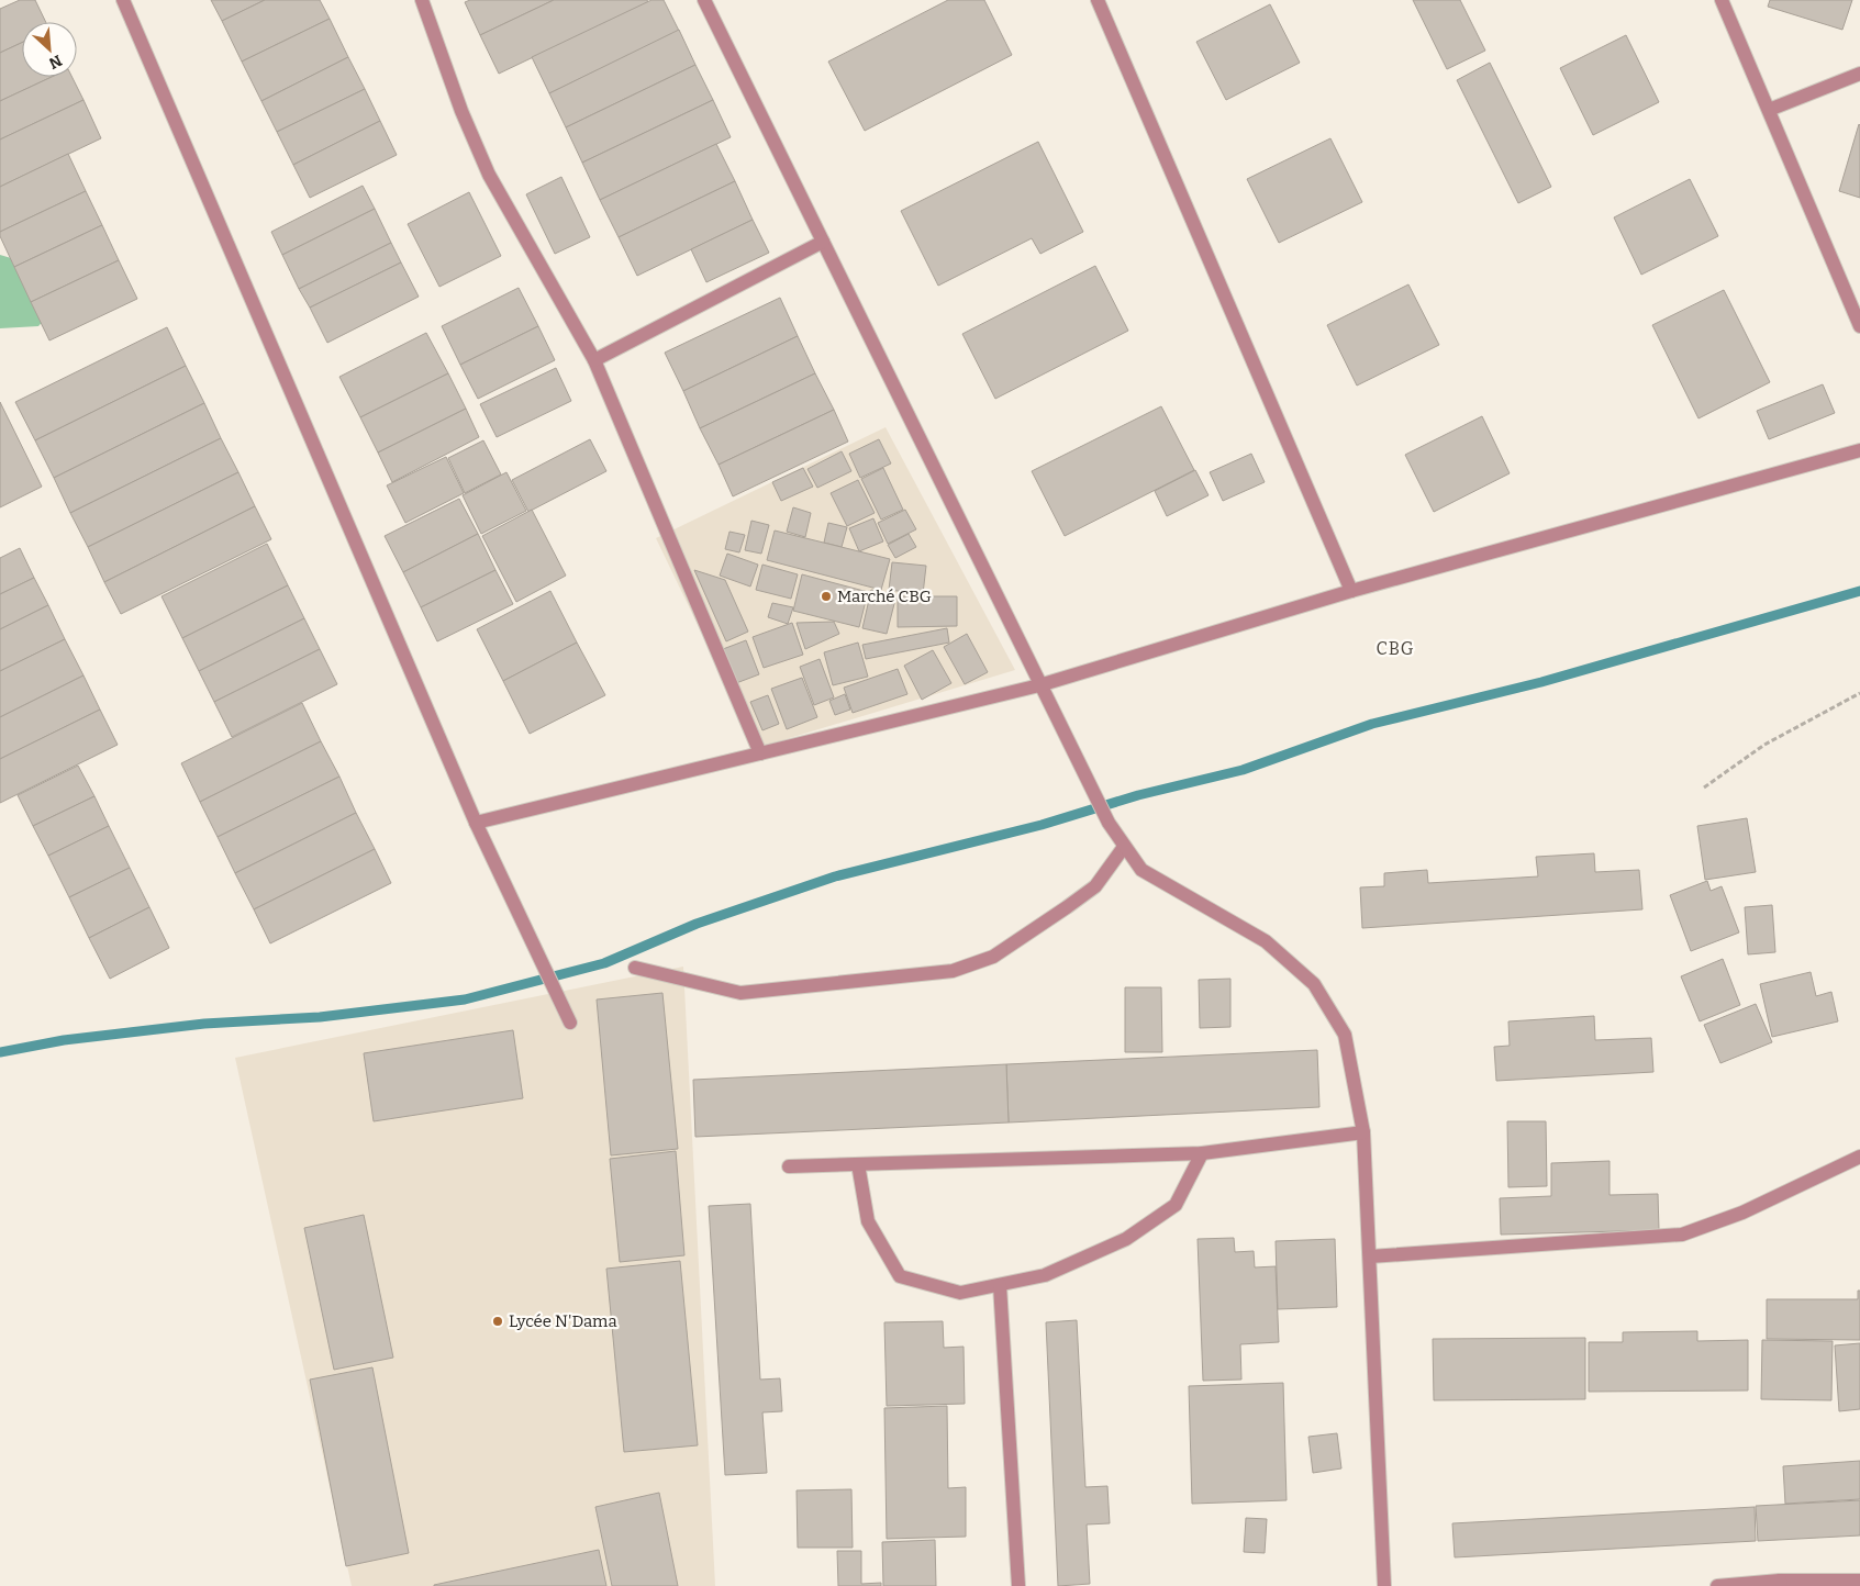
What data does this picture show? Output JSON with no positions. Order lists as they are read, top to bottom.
{
  "districts": ["CBG"],
  "places": ["Marché CBG", "Lycée N'Dama"],
  "north": "bottom right"
}
